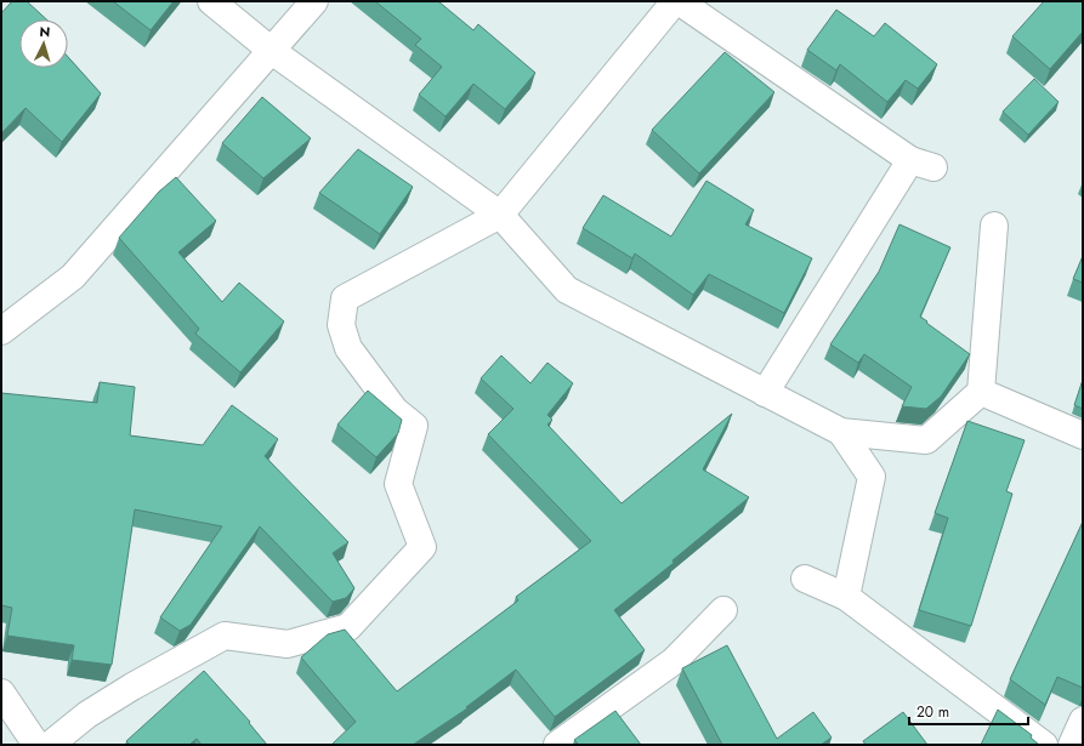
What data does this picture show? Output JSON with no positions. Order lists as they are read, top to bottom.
{
  "scale_bar": "20 m",
  "north": "top"
}
